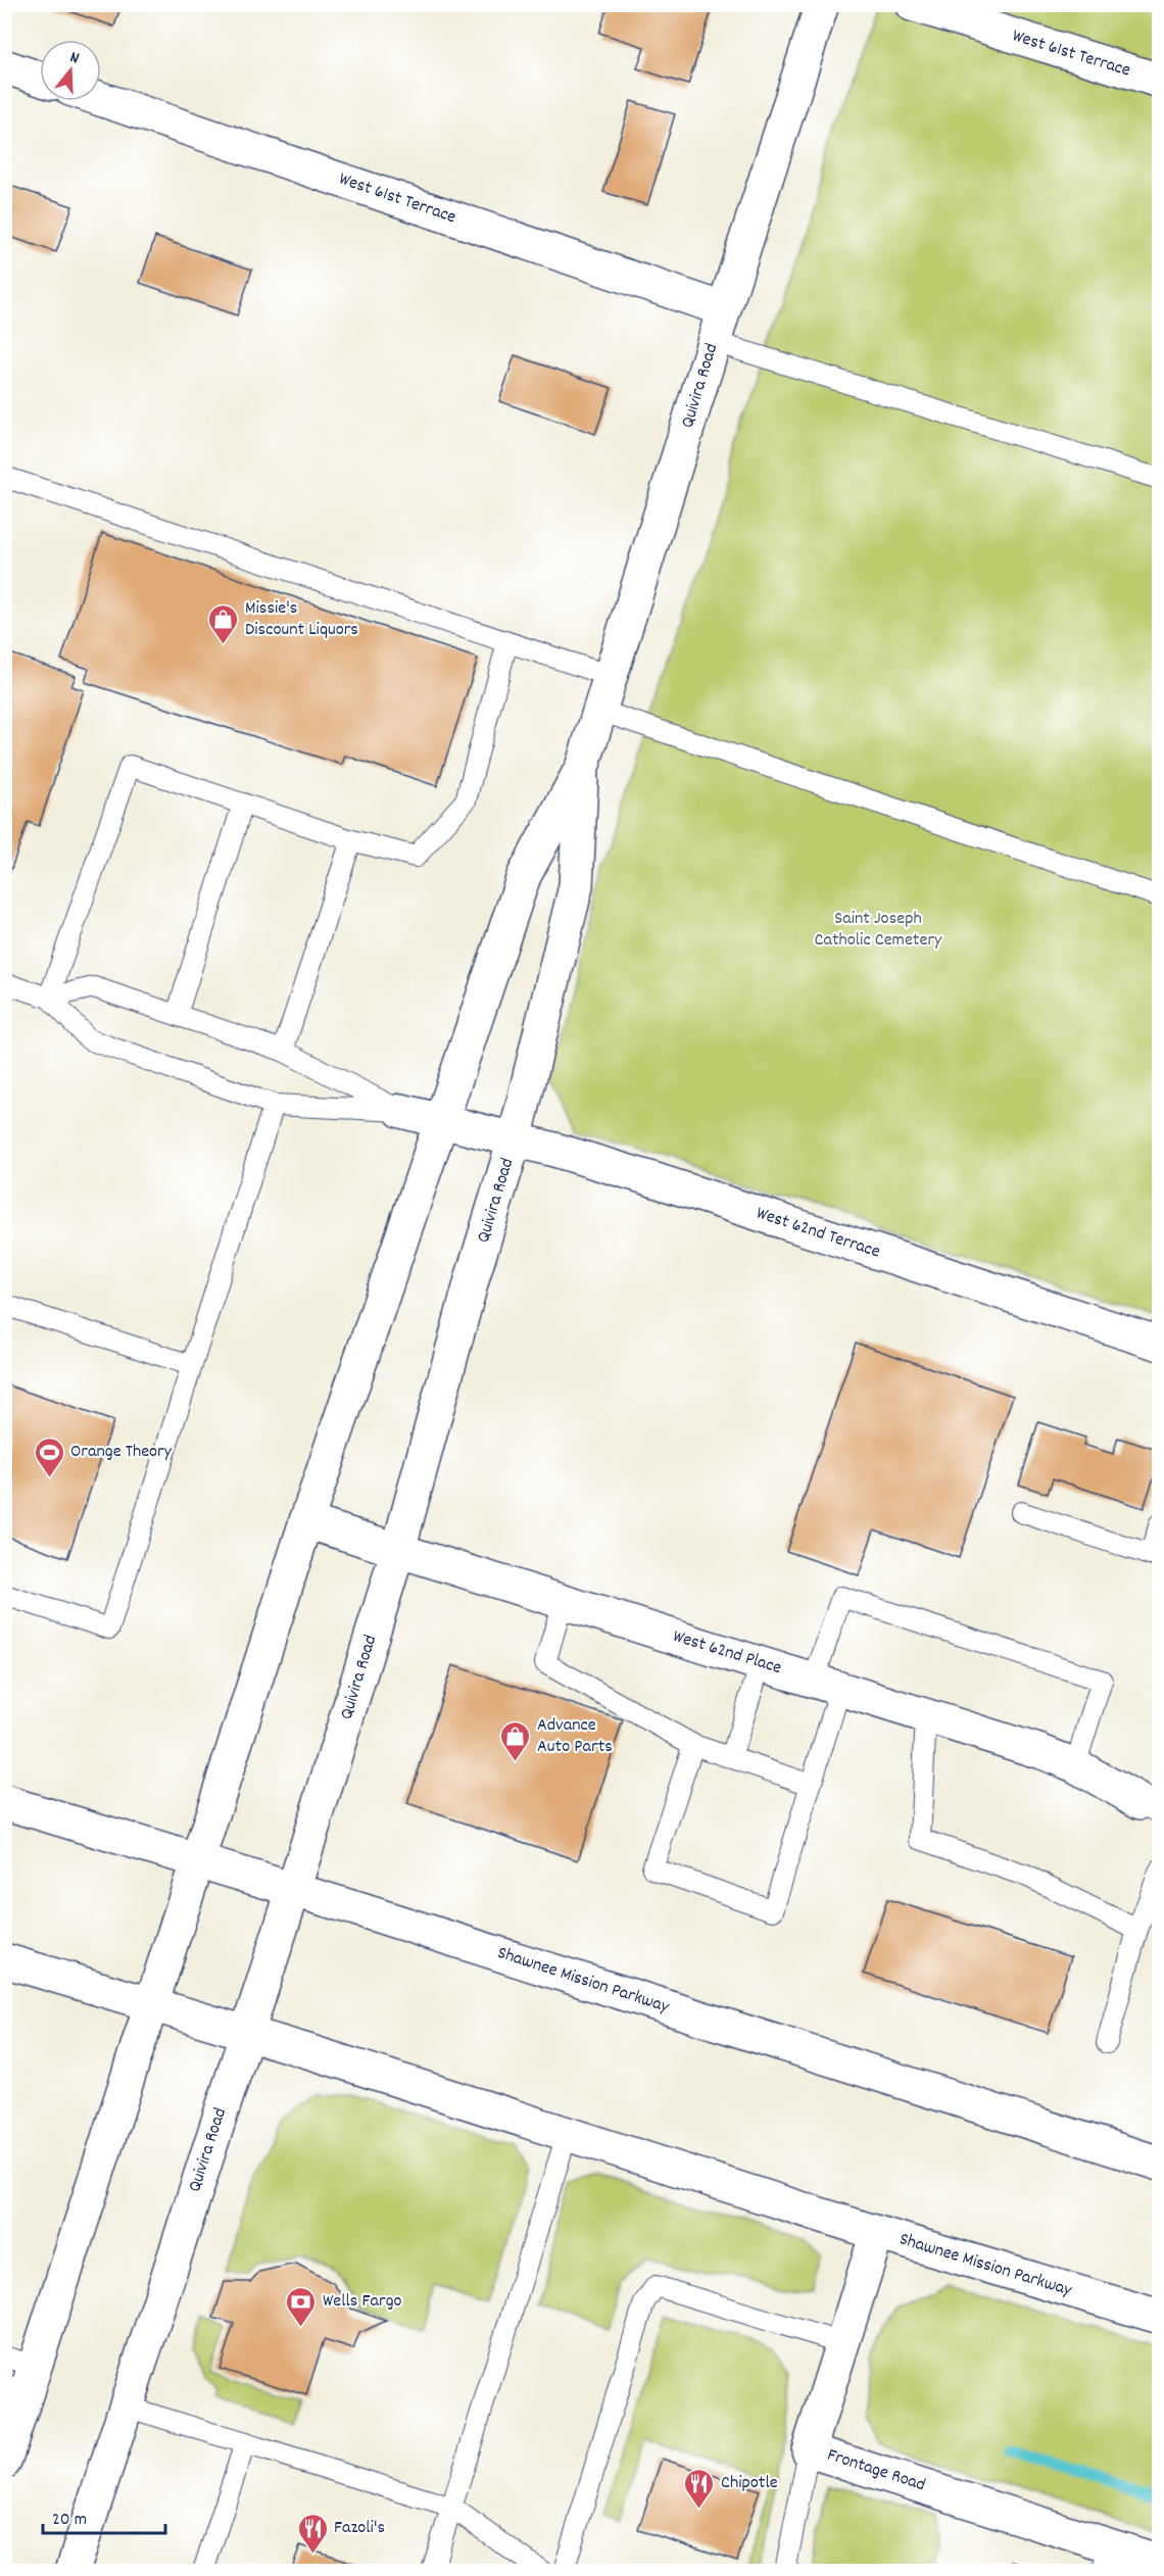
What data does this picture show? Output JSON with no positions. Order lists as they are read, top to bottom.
{
  "streets": {
    "main road": [
      "West 61st Terrace",
      "Quivira Road",
      "West 62nd Terrace",
      "West 62nd Place",
      "Shawnee Mission Parkway",
      "Frontage Road"
    ]
  },
  "crossings": [
    ["West 61st Terrace", "Quivira Road"],
    ["Quivira Road", "West 62nd Terrace"],
    ["Quivira Road", "West 62nd Place"],
    ["Quivira Road", "Shawnee Mission Parkway"],
    ["Shawnee Mission Parkway", "Frontage Road"]
  ],
  "parks": ["Saint Joseph Catholic Cemetery"],
  "places": {
    "shop": ["Missie's Discount Liquors", "Advance Auto Parts"],
    "sports": ["Orange Theory"],
    "bank": ["Wells Fargo"],
    "restaurant": ["Chipotle", "Fazoli's"]
  },
  "scale_bar": "20 m",
  "north": "top"
}
